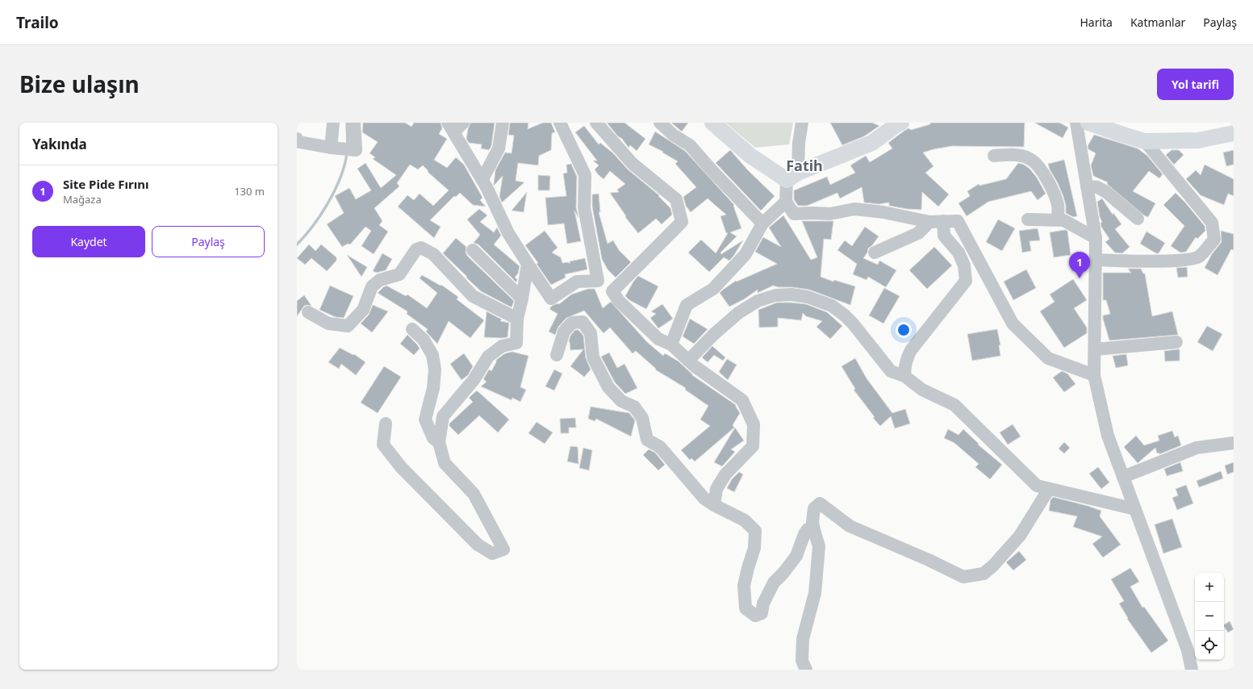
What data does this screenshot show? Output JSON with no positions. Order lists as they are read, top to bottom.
{
  "districts": ["Fatih"],
  "page": {
    "header": "Trailo",
    "nav": ["Harita", "Katmanlar", "Paylaş"],
    "title": "Bize ulaşın",
    "buttons": [
      "Yol tarifi",
      ["Kaydet", "Paylaş"]
    ],
    "heading": "Yakında",
    "list": [
      {
        "mark": "1",
        "name": "Site Pide Fırını",
        "note": "Mağaza",
        "value": "130 m"
      }
    ],
    "pins": "1",
    "map_buttons": ["+", "−"]
  }
}
